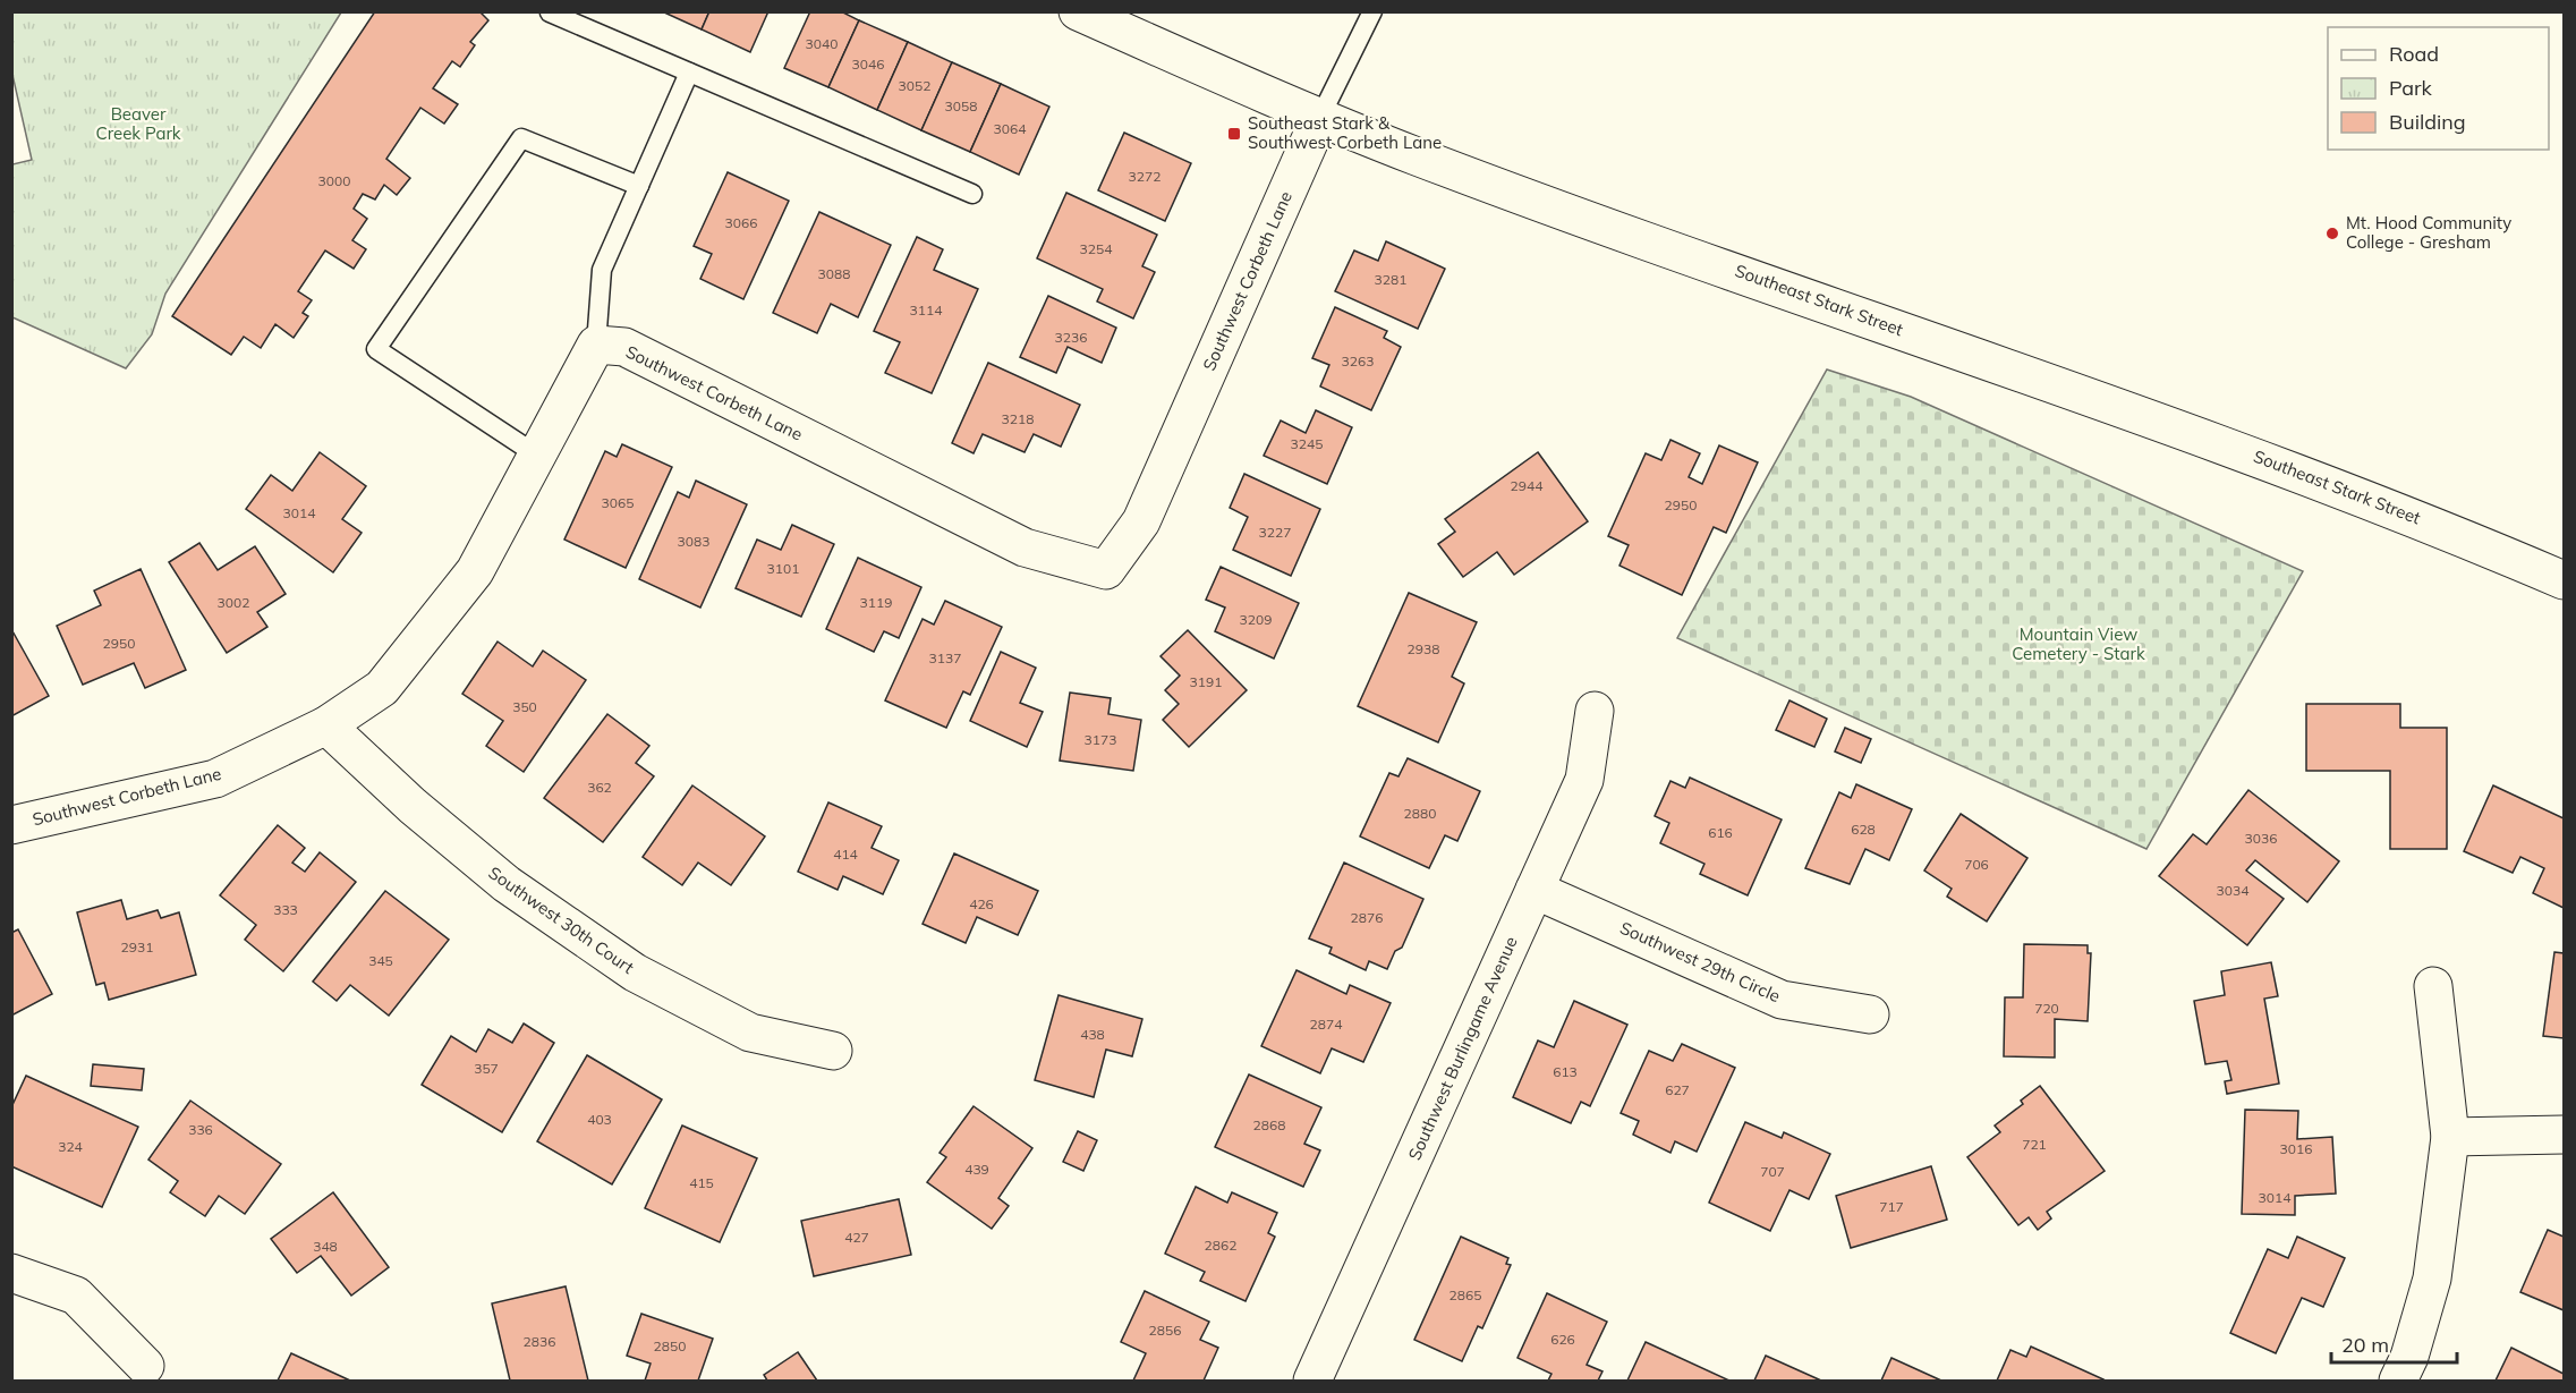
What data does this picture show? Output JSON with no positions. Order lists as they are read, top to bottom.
{
  "streets": {
    "street": [
      "Southwest Corbeth Lane",
      "Southeast Stark Street",
      "Southwest 30th Court",
      "Southwest 29th Circle",
      "Southwest Burlingame Avenue"
    ]
  },
  "crossings": [
    ["Southwest Corbeth Lane", "Southeast Stark Street"],
    ["Southwest Corbeth Lane", "Southwest 30th Court"],
    ["Southwest 29th Circle", "Southwest Burlingame Avenue"]
  ],
  "parks": ["Beaver Creek Park", "Mountain View Cemetery - Stark"],
  "places": {
    "transit": ["Southeast Stark & Southwest Corbeth Lane"],
    "other": ["Mt. Hood Community College - Gresham"]
  },
  "house_numbers": [
    "3040",
    "3046",
    "3052",
    "3058",
    "3064",
    "3272",
    "3000",
    "3066",
    "3254",
    "3088",
    "3281",
    "3114",
    "3236",
    "3263",
    "3218",
    "3245",
    "2944",
    "3065",
    "2950",
    "3014",
    "3227",
    "3083",
    "3101",
    "3002",
    "3119",
    "3209",
    "2950",
    "2938",
    "3137",
    "3191",
    "350",
    "3173",
    "362",
    "2880",
    "628",
    "616",
    "3036",
    "414",
    "706",
    "3034",
    "426",
    "333",
    "2876",
    "2931",
    "345",
    "720",
    "2874",
    "438",
    "357",
    "613",
    "627",
    "403",
    "2868",
    "336",
    "721",
    "324",
    "3016",
    "439",
    "707",
    "415",
    "3014",
    "717",
    "427",
    "2862",
    "348",
    "2865",
    "2856",
    "626",
    "2836",
    "2850"
  ],
  "legend": ["Road", "Park", "Building"],
  "scale_bar": "20 m"
}
